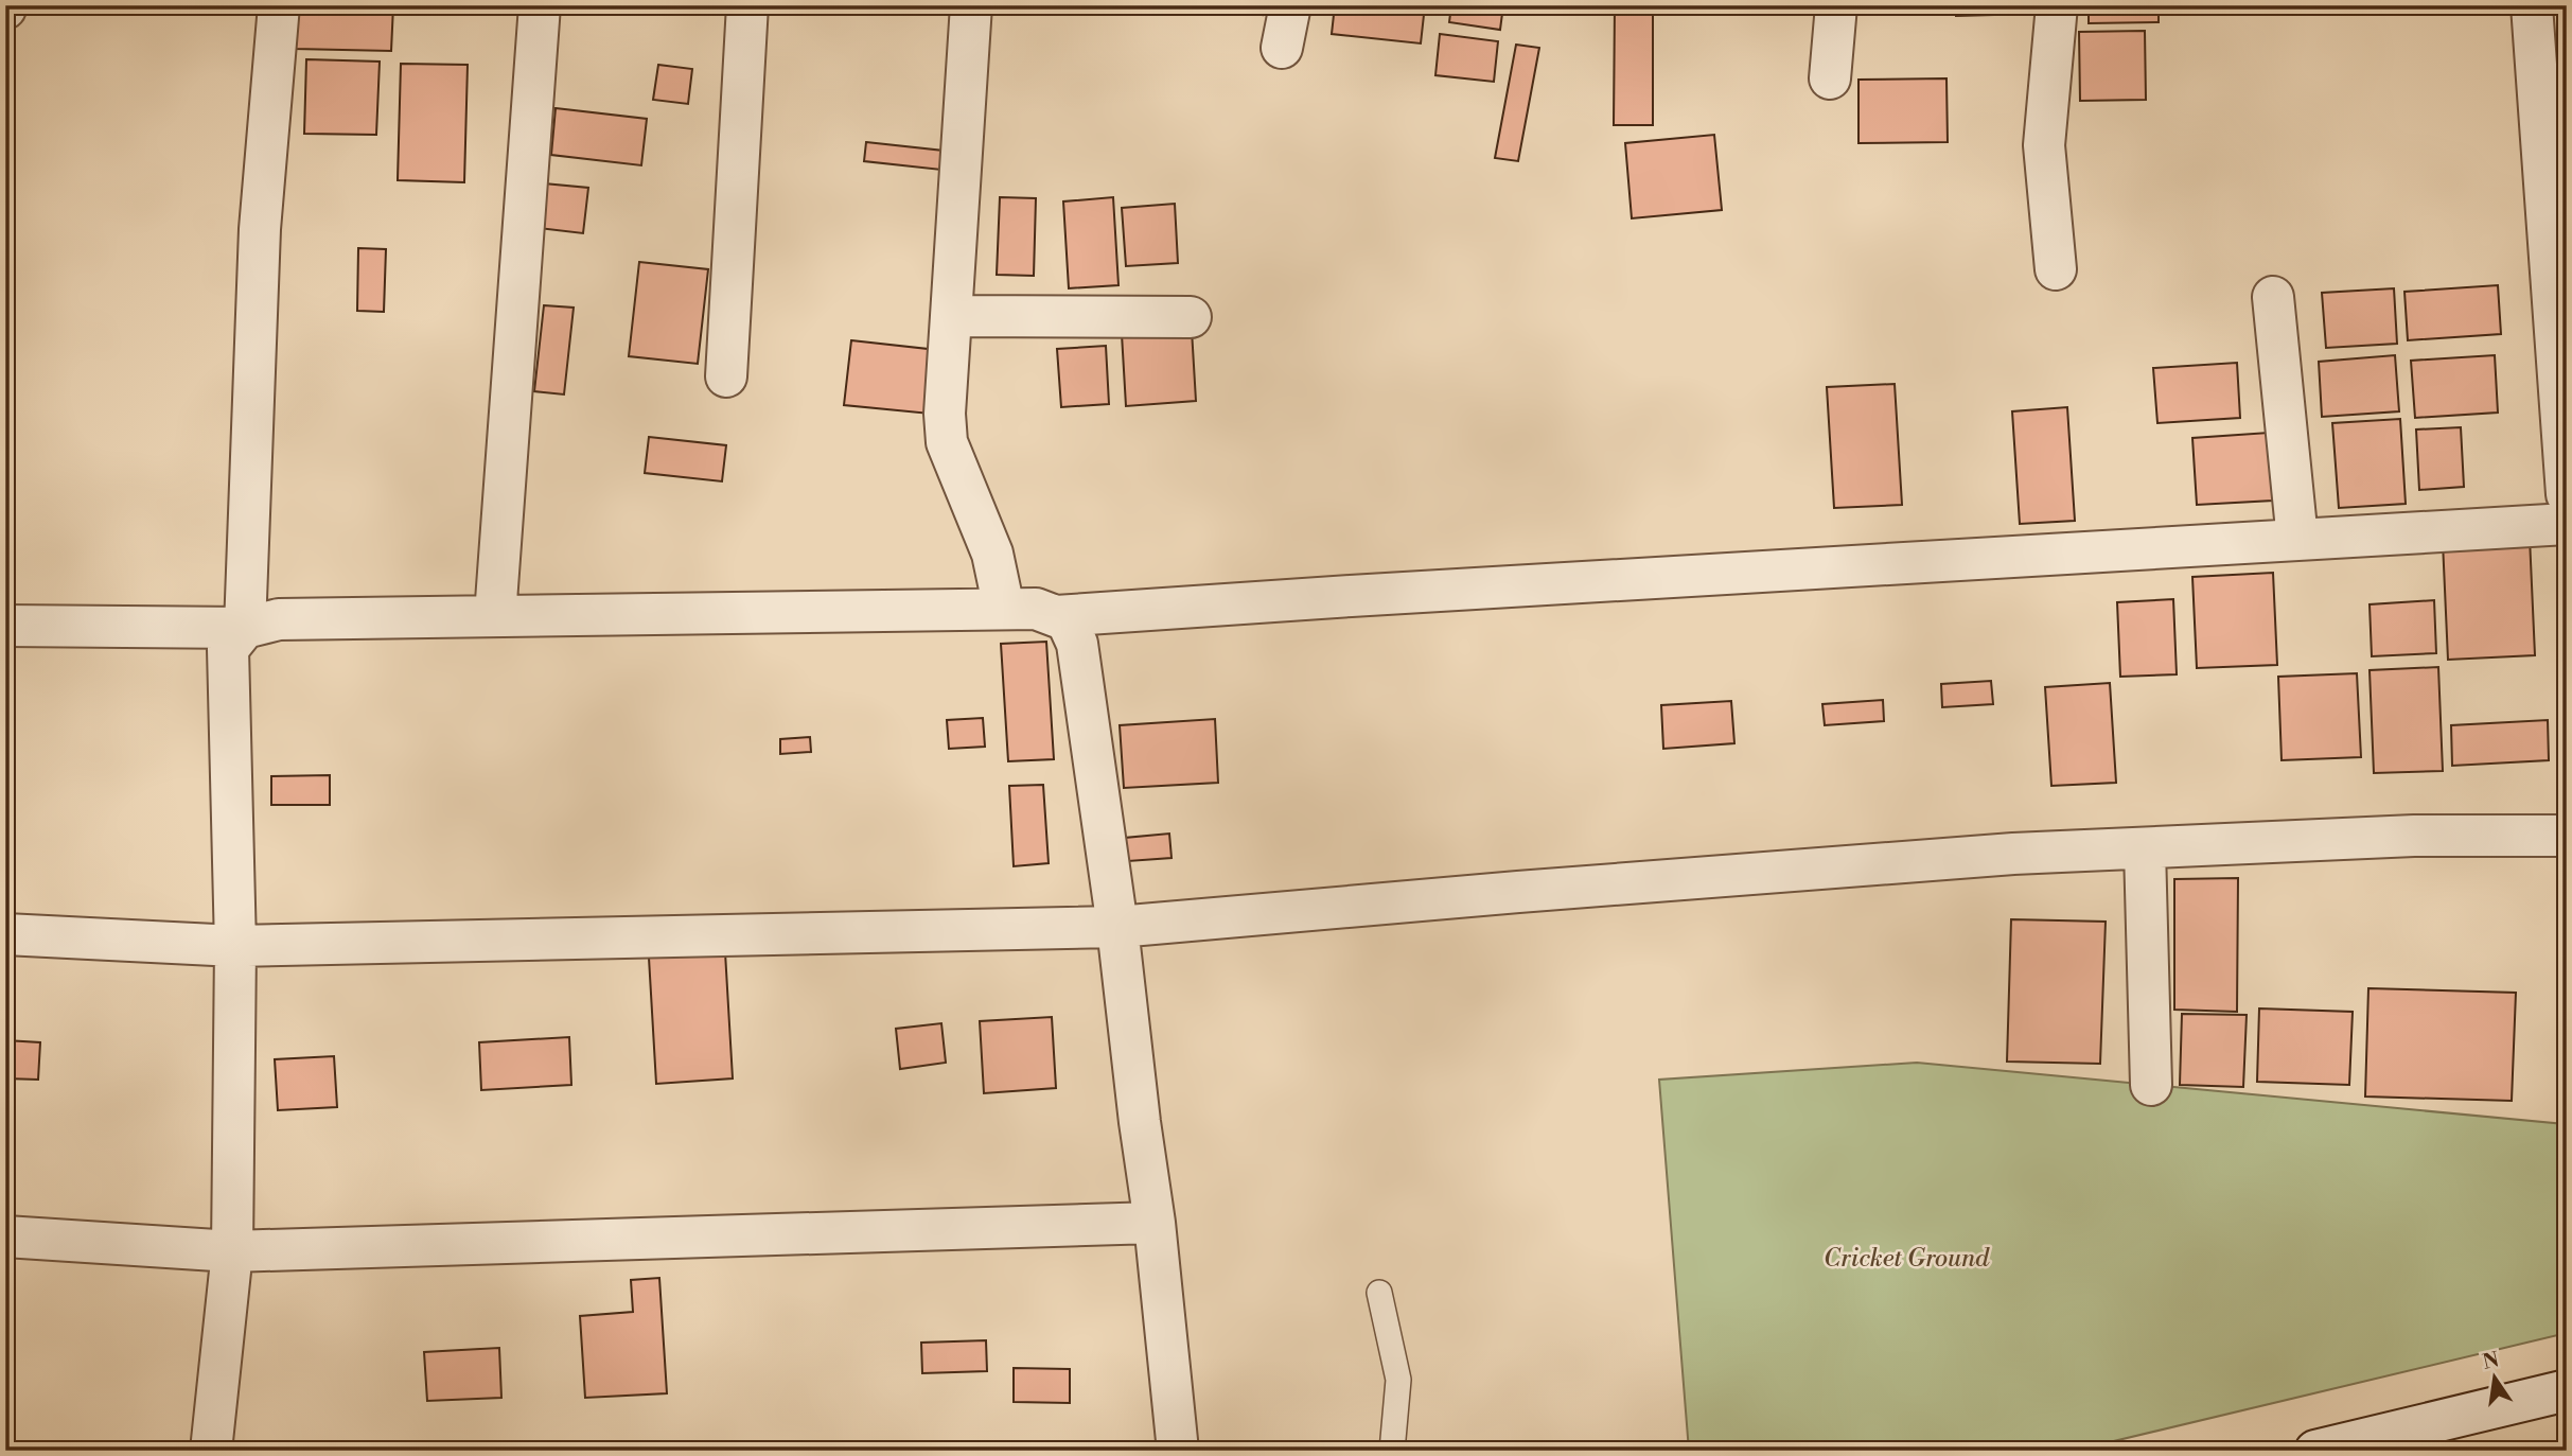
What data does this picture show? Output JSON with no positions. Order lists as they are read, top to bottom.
{
  "parks": ["Cricket Ground"],
  "north": "top"
}
